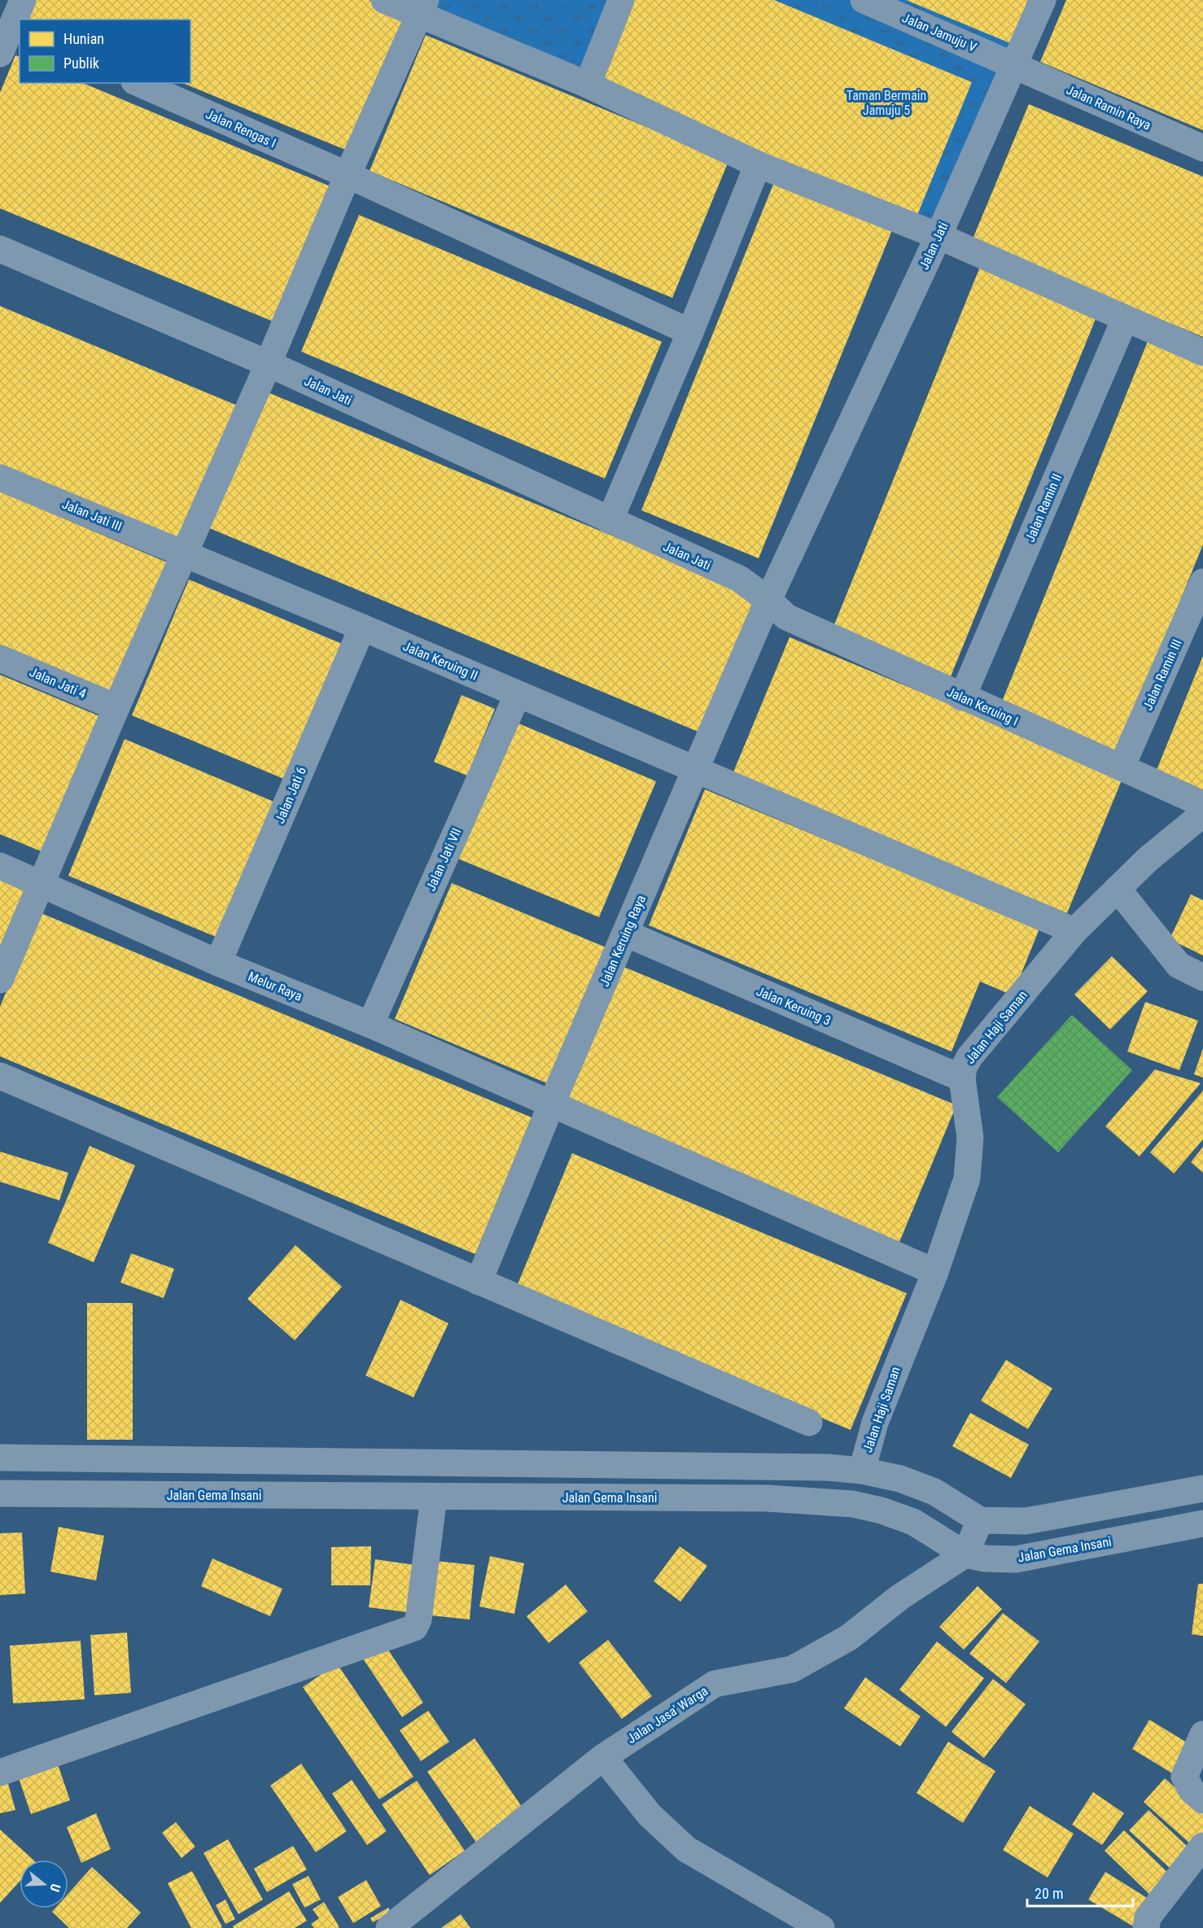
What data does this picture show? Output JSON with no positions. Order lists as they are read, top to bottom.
{
  "streets": {
    "street": [
      "Jalan Jamuju V",
      "Jalan Ramin Raya",
      "Jalan Rengas I",
      "Jalan Jati",
      "Jalan Ramin II",
      "Jalan Jati III",
      "Jalan Keruing II",
      "Jalan Ramin III",
      "Jalan Jati 4",
      "Jalan Keruing I",
      "Jalan Jati 6",
      "Jalan Jati VII",
      "Jalan Keruing Raya",
      "Melur Raya",
      "Jalan Keruing 3",
      "Jalan Haji Saman",
      "Jalan Gema Insani",
      "Jalan Jasa' Warga"
    ]
  },
  "crossings": [
    ["Jalan Jamuju V", "Jalan Ramin Raya"],
    ["Jalan Jamuju V", "Jalan Jati"],
    ["Jalan Ramin Raya", "Jalan Jati"],
    ["Jalan Jati", "Jalan Keruing I"],
    ["Jalan Jati", "Jalan Keruing Raya"],
    ["Jalan Ramin II", "Jalan Keruing I"],
    ["Jalan Jati III", "Jalan Keruing II"],
    ["Jalan Keruing II", "Jalan Jati 6"],
    ["Jalan Keruing II", "Jalan Jati VII"],
    ["Jalan Keruing II", "Jalan Keruing Raya"],
    ["Jalan Keruing II", "Jalan Haji Saman"],
    ["Jalan Ramin III", "Jalan Keruing I"],
    ["Jalan Keruing I", "Jalan Keruing Raya"],
    ["Jalan Jati 6", "Melur Raya"],
    ["Jalan Jati VII", "Melur Raya"],
    ["Jalan Keruing Raya", "Melur Raya"],
    ["Jalan Keruing Raya", "Jalan Keruing 3"],
    ["Melur Raya", "Jalan Haji Saman"],
    ["Jalan Keruing 3", "Jalan Haji Saman"],
    ["Jalan Haji Saman", "Jalan Gema Insani"],
    ["Jalan Gema Insani", "Jalan Jasa' Warga"]
  ],
  "parks": ["Taman Bermain Jamuju 5"],
  "legend": ["Hunian", "Publik"],
  "scale_bar": "20 m",
  "north": "right"
}
